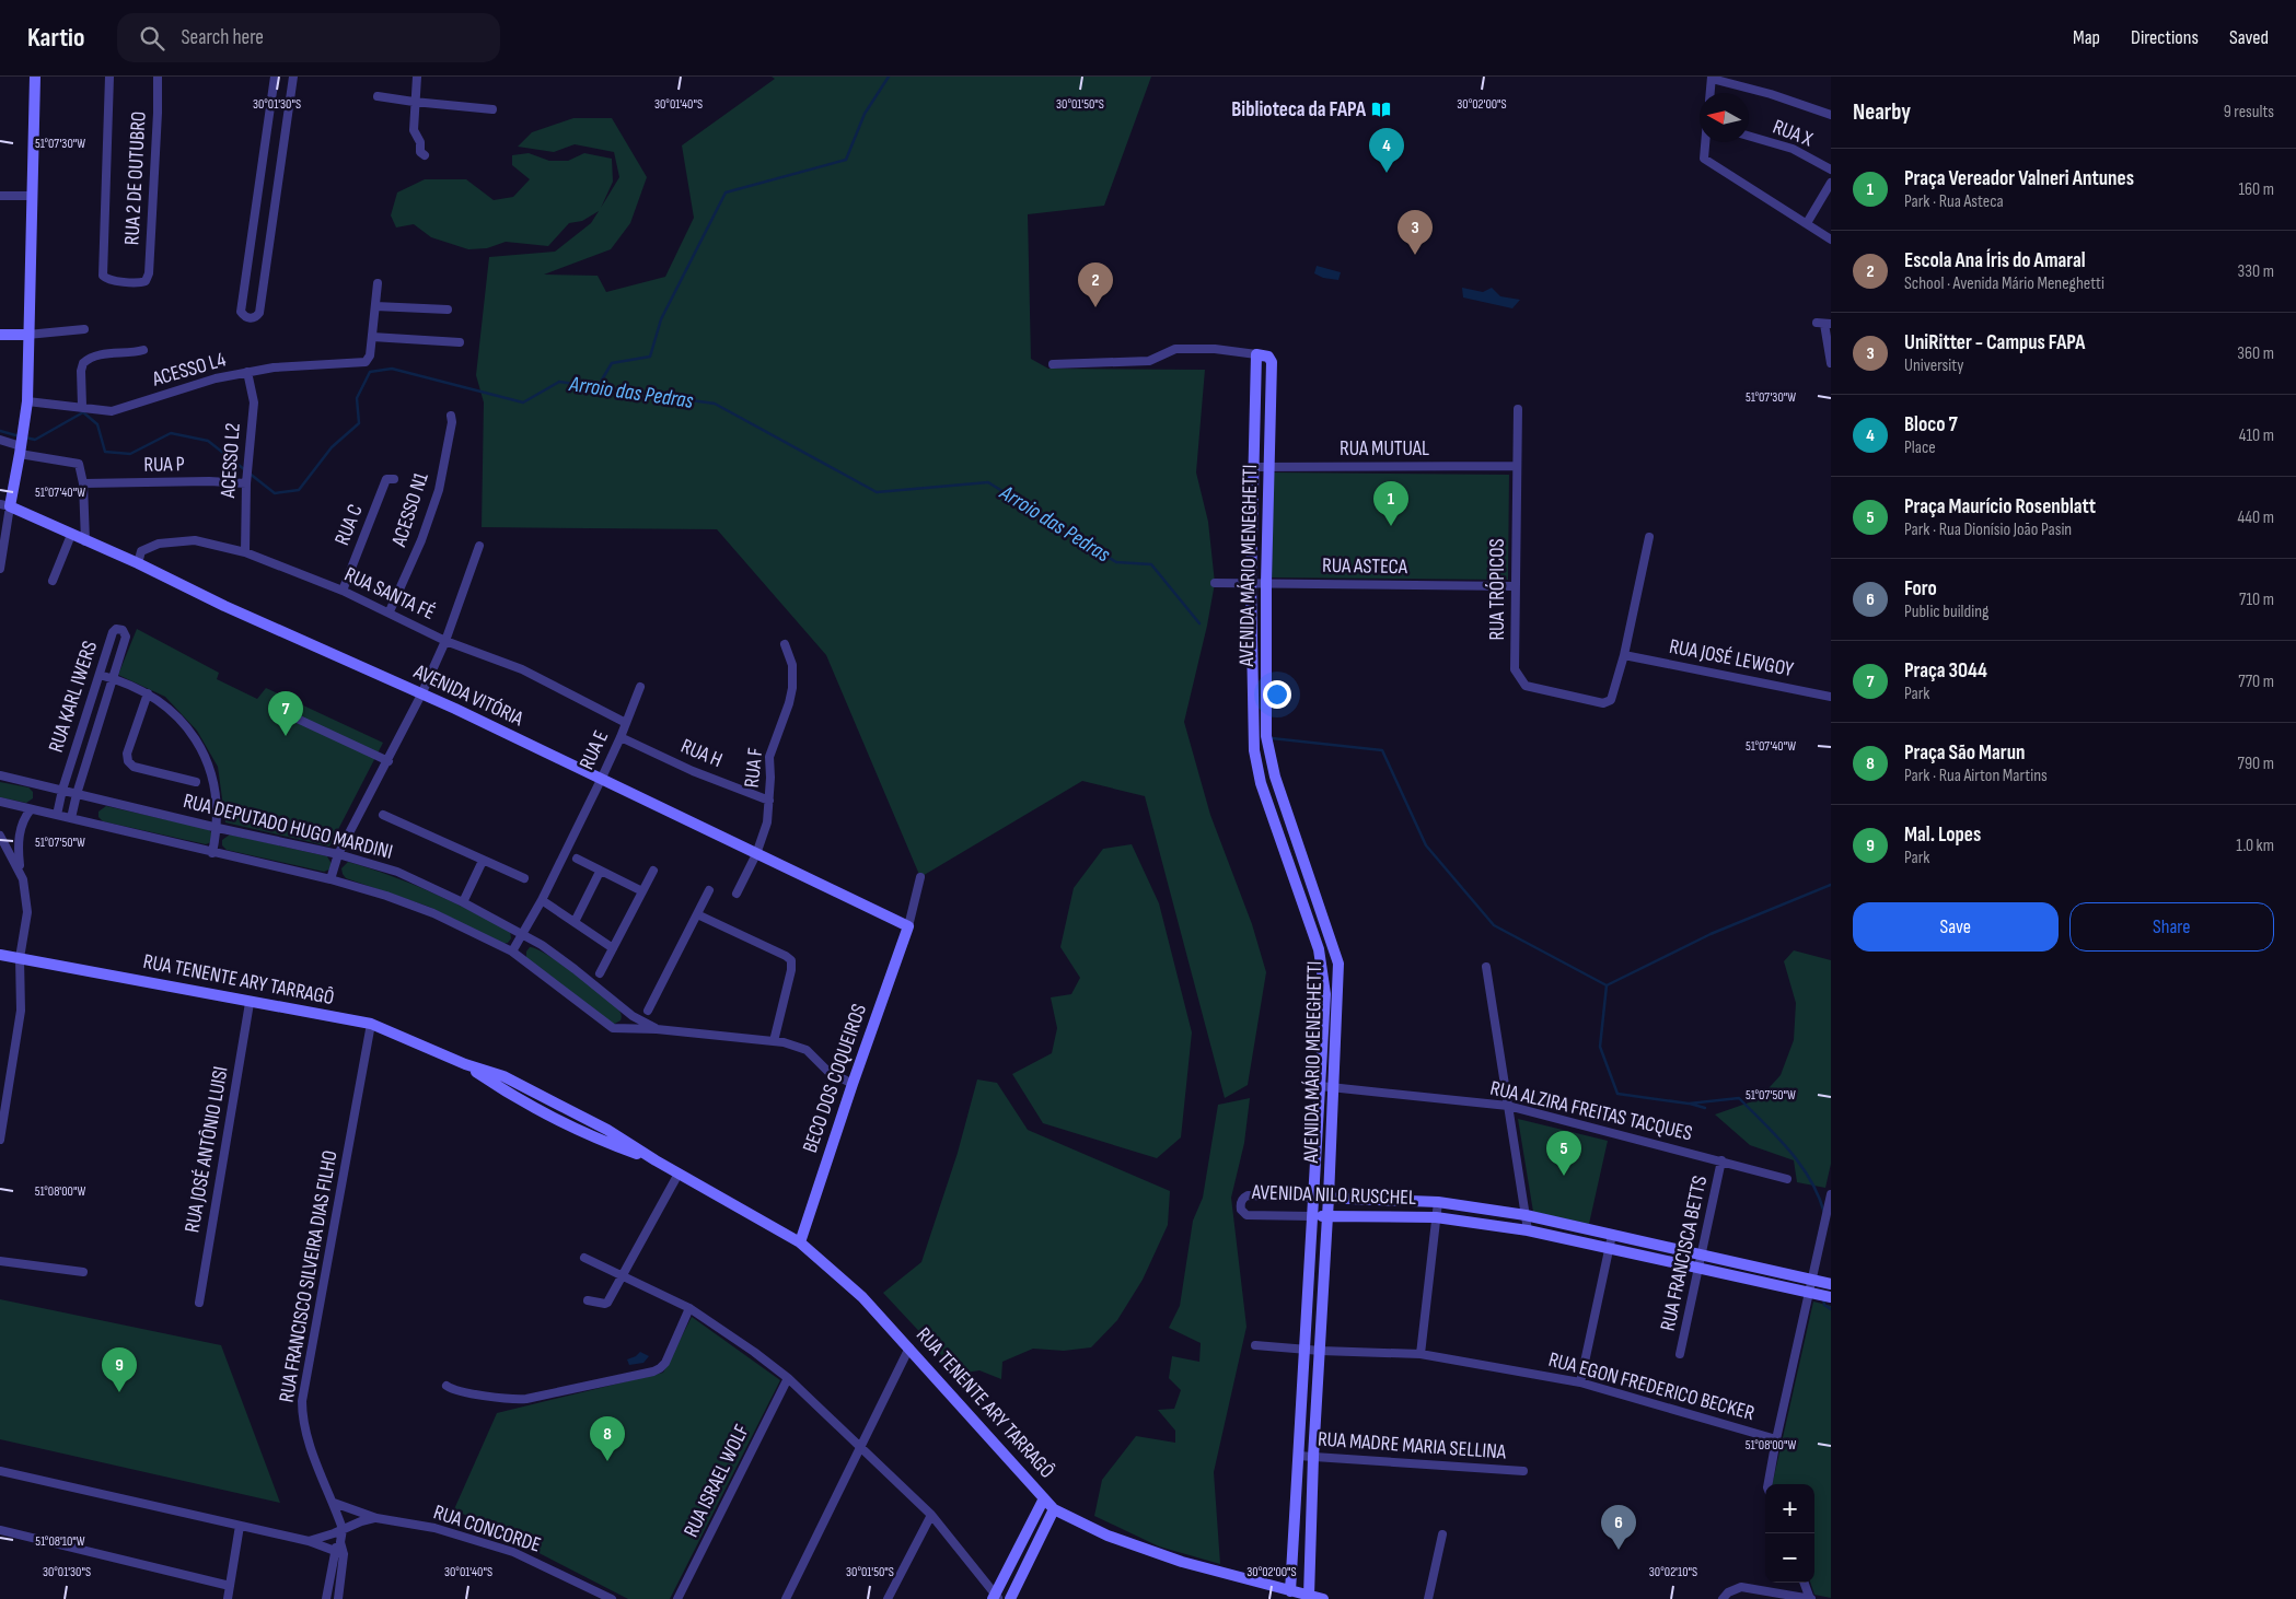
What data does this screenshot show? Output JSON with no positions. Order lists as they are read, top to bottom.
{
  "streets": {
    "street": [
      "RUA X",
      "RUA 2 DE OUTUBRO",
      "ACESSO L4",
      "RUA MUTUAL",
      "ACESSO L2",
      "RUA P",
      "ACESSO N1",
      "RUA C",
      "AVENIDA MÁRIO MENEGHETTI",
      "RUA ASTECA",
      "RUA TRÓPICOS",
      "RUA SANTA FÉ",
      "RUA JOSÉ LEWGOY",
      "AVENIDA VITÓRIA",
      "RUA KARL IWERS",
      "RUA E",
      "RUA H",
      "RUA F",
      "RUA DEPUTADO HUGO MARDINI",
      "RUA TENENTE ARY TARRAGÔ",
      "BECO DOS COQUEIROS",
      "RUA ALZIRA FREITAS TACQUES",
      "RUA JOSÉ ANTÔNIO LUISI",
      "AVENIDA NILO RUSCHEL",
      "RUA FRANCISCA BETTS",
      "RUA FRANCISCO SILVEIRA DIAS FILHO",
      "RUA EGON FREDERICO BECKER",
      "RUA MADRE MARIA SELLINA",
      "RUA ISRAEL WOLF",
      "RUA CONCORDE"
    ]
  },
  "crossings": [
    ["ACESSO L4", "ACESSO L2"],
    ["RUA MUTUAL", "AVENIDA MÁRIO MENEGHETTI"],
    ["RUA MUTUAL", "RUA TRÓPICOS"],
    ["ACESSO L2", "RUA P"],
    ["ACESSO L2", "RUA SANTA FÉ"],
    ["ACESSO N1", "RUA SANTA FÉ"],
    ["RUA C", "RUA SANTA FÉ"],
    ["AVENIDA MÁRIO MENEGHETTI", "RUA ASTECA"],
    ["AVENIDA MÁRIO MENEGHETTI", "RUA TENENTE ARY TARRAGÔ"],
    ["AVENIDA MÁRIO MENEGHETTI", "RUA ALZIRA FREITAS TACQUES"],
    ["AVENIDA MÁRIO MENEGHETTI", "AVENIDA NILO RUSCHEL"],
    ["AVENIDA MÁRIO MENEGHETTI", "RUA EGON FREDERICO BECKER"],
    ["AVENIDA MÁRIO MENEGHETTI", "RUA MADRE MARIA SELLINA"],
    ["RUA ASTECA", "RUA TRÓPICOS"],
    ["RUA TRÓPICOS", "RUA JOSÉ LEWGOY"],
    ["RUA SANTA FÉ", "AVENIDA VITÓRIA"],
    ["RUA SANTA FÉ", "RUA E"],
    ["AVENIDA VITÓRIA", "RUA E"],
    ["AVENIDA VITÓRIA", "RUA F"],
    ["AVENIDA VITÓRIA", "BECO DOS COQUEIROS"],
    ["RUA KARL IWERS", "RUA DEPUTADO HUGO MARDINI"],
    ["RUA E", "RUA H"],
    ["RUA E", "RUA DEPUTADO HUGO MARDINI"],
    ["RUA H", "RUA F"],
    ["RUA DEPUTADO HUGO MARDINI", "BECO DOS COQUEIROS"],
    ["RUA TENENTE ARY TARRAGÔ", "BECO DOS COQUEIROS"],
    ["RUA TENENTE ARY TARRAGÔ", "RUA JOSÉ ANTÔNIO LUISI"],
    ["RUA TENENTE ARY TARRAGÔ", "RUA FRANCISCO SILVEIRA DIAS FILHO"],
    ["RUA ALZIRA FREITAS TACQUES", "RUA FRANCISCA BETTS"],
    ["AVENIDA NILO RUSCHEL", "RUA FRANCISCA BETTS"],
    ["RUA FRANCISCO SILVEIRA DIAS FILHO", "RUA CONCORDE"]
  ],
  "water": ["Arroio das Pedras"],
  "places": {
    "library": ["Biblioteca da FAPA"]
  },
  "north": "left",
  "page": {
    "header": "Kartio",
    "search": "Search here",
    "nav": ["Map", "Directions", "Saved"],
    "heading": ["Nearby", "9 results"],
    "pins": [
      "4",
      "3",
      "2",
      "1",
      "7",
      "5",
      "9",
      "8",
      "6"
    ],
    "list": [
      {
        "mark": "1",
        "name": "Praça Vereador Valneri Antunes",
        "note": "Park · Rua Asteca",
        "value": "160 m"
      },
      {
        "mark": "2",
        "name": "Escola Ana Íris do Amaral",
        "note": "School · Avenida Mário Meneghetti",
        "value": "330 m"
      },
      {
        "mark": "3",
        "name": "UniRitter - Campus FAPA",
        "note": "University",
        "value": "360 m"
      },
      {
        "mark": "4",
        "name": "Bloco 7",
        "note": "Place",
        "value": "410 m"
      },
      {
        "mark": "5",
        "name": "Praça Maurício Rosenblatt",
        "note": "Park · Rua Dionísio João Pasin",
        "value": "440 m"
      },
      {
        "mark": "6",
        "name": "Foro",
        "note": "Public building",
        "value": "710 m"
      },
      {
        "mark": "7",
        "name": "Praça 3044",
        "note": "Park",
        "value": "770 m"
      },
      {
        "mark": "8",
        "name": "Praça São Marun",
        "note": "Park · Rua Airton Martins",
        "value": "790 m"
      },
      {
        "mark": "9",
        "name": "Mal. Lopes",
        "note": "Park",
        "value": "1.0 km"
      }
    ],
    "buttons": ["Save", "Share"],
    "map_buttons": ["+", "−"]
  },
  "coordinates": [
    "30°01'30\"S",
    "30°01'40\"S",
    "30°01'50\"S",
    "30°02'00\"S",
    "51°07'30\"W",
    "51°07'40\"W",
    "51°07'50\"W",
    "51°08'00\"W",
    "51°08'10\"W",
    "30°02'10\"S"
  ]
}
